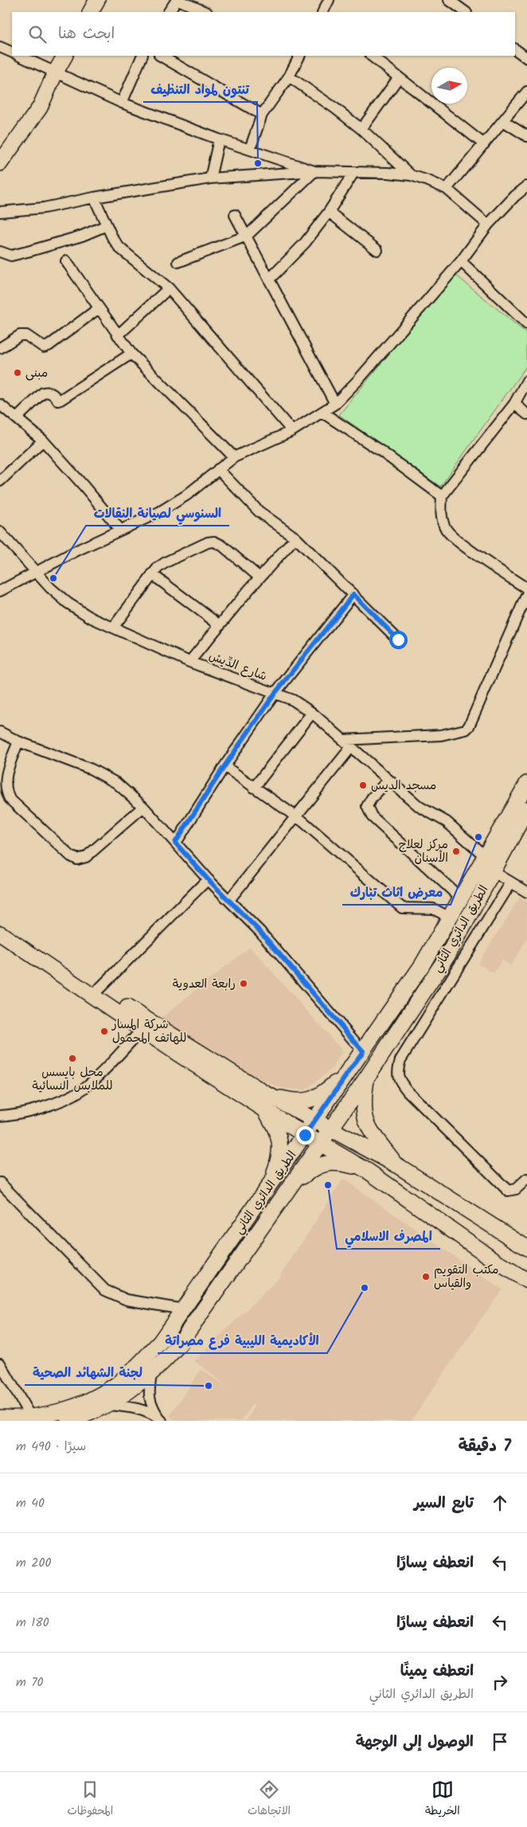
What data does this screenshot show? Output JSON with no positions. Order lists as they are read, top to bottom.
{
  "streets": {
    "main road": ["الطريق الدائري الثاني"],
    "street": ["شارع الدِّيسْ"]
  },
  "crossings": [
    ["شارع الدِّيسْ", "الطريق الدائري الثاني"]
  ],
  "places": [
    "تنتون لمواد التنظيف",
    "مبنى",
    "السنوسي لصيانة النقالات",
    "مسجد الديس",
    "معرض اثاث تبارك",
    "مركز لعلاج الأسنان",
    "رابعة العدوية",
    "شركة المسار للهاتف المحمول",
    "محل بايسس للملابس النسائية",
    "المصرف الاسلامي",
    "مكتب التقويم والقياس",
    "الأكاديمية الليبية فرع مصراتة",
    "لجنة الشهائد الصحية"
  ],
  "north": "right",
  "page": {
    "search": "ابحث هنا",
    "heading": ["7 دقيقة", "سيرًا · 490 m"],
    "list": [
      ["تابع السير", "40 m"],
      ["انعطف يسارًا", "200 m"],
      ["انعطف يسارًا", "180 m"],
      ["انعطف يمينًا", "الطريق الدائري الثاني", "70 m"],
      "الوصول إلى الوجهة"
    ],
    "nav": ["الخريطة", "الاتجاهات", "المحفوظات"]
  }
}
